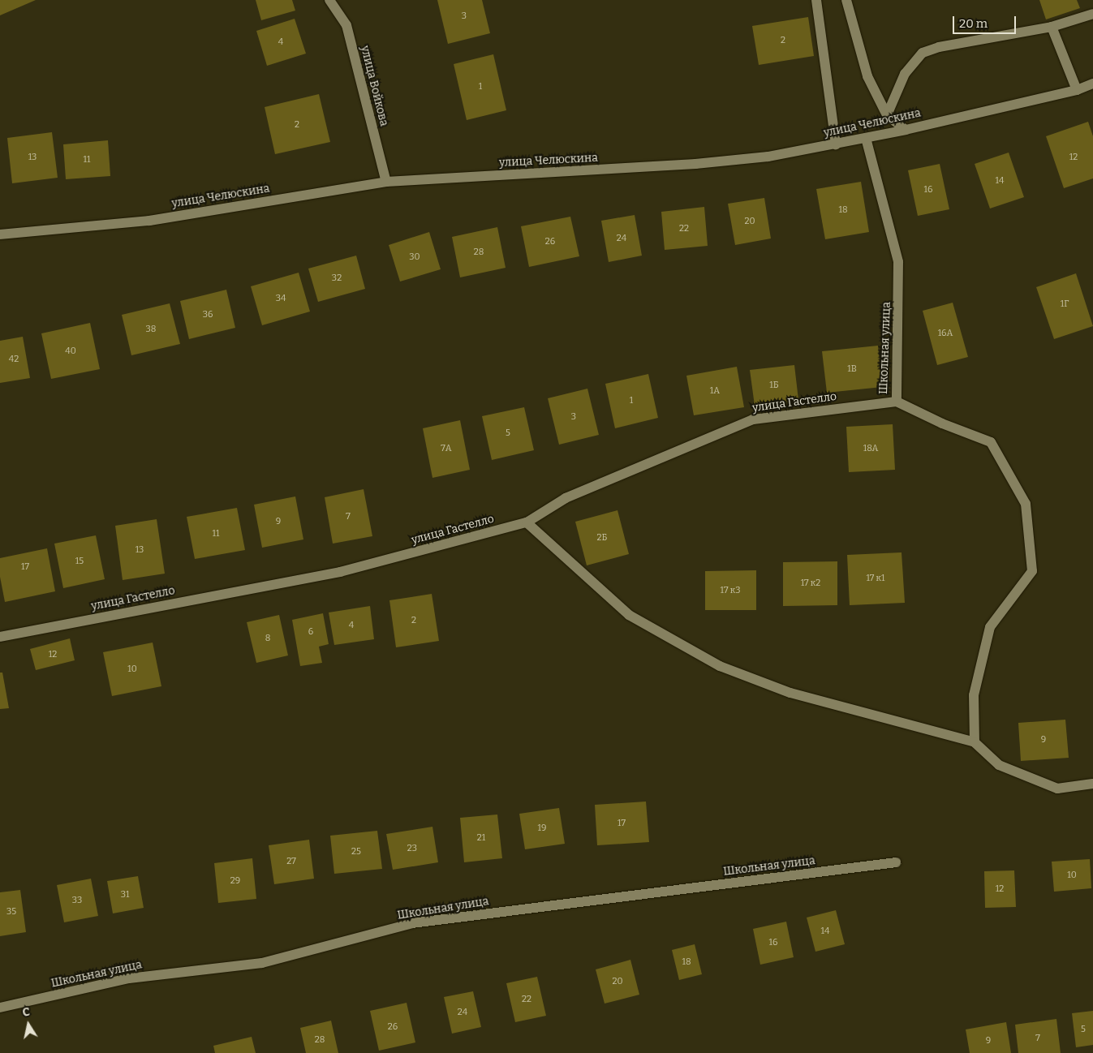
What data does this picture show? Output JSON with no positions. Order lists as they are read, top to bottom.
{
  "streets": {
    "street": [
      "улица Войкова",
      "улица Челюскина",
      "Школьная улица",
      "улица Гастелло"
    ]
  },
  "crossings": [
    ["улица Войкова", "улица Челюскина"],
    ["улица Челюскина", "Школьная улица"],
    ["Школьная улица", "улица Гастелло"]
  ],
  "house_numbers": [
    "3",
    "2",
    "4",
    "1",
    "2",
    "13",
    "12",
    "11",
    "14",
    "16",
    "18",
    "20",
    "22",
    "24",
    "26",
    "28",
    "30",
    "32",
    "34",
    "1Г",
    "36",
    "38",
    "16А",
    "40",
    "42",
    "1В",
    "1Б",
    "1А",
    "1",
    "3",
    "5",
    "7А",
    "18А",
    "7",
    "9",
    "11",
    "2Б",
    "13",
    "15",
    "17",
    "17 к1",
    "17 к2",
    "17 к3",
    "2",
    "4",
    "6",
    "8",
    "12",
    "10",
    "9",
    "17",
    "19",
    "21",
    "23",
    "25",
    "27",
    "10",
    "29",
    "12",
    "31",
    "33",
    "35",
    "14",
    "16",
    "18",
    "20",
    "22",
    "24",
    "26",
    "5",
    "7",
    "28",
    "9"
  ],
  "scale_bar": "20 m",
  "north": "top"
}
